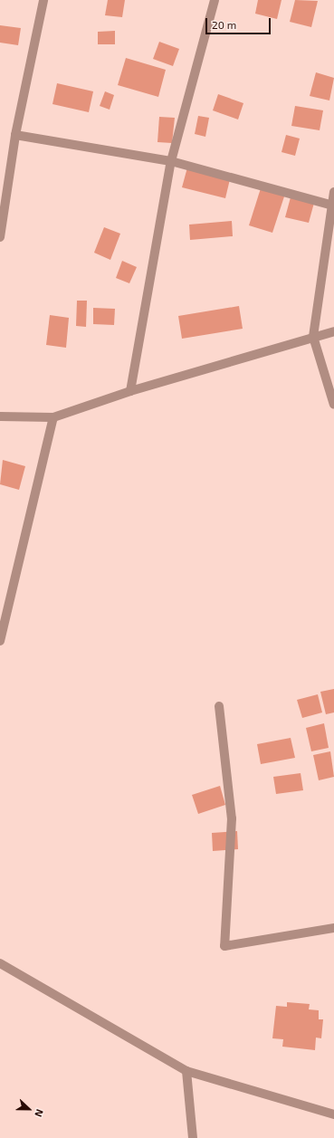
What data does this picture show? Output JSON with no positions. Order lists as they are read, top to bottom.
{
  "scale_bar": "20 m",
  "north": "right"
}
